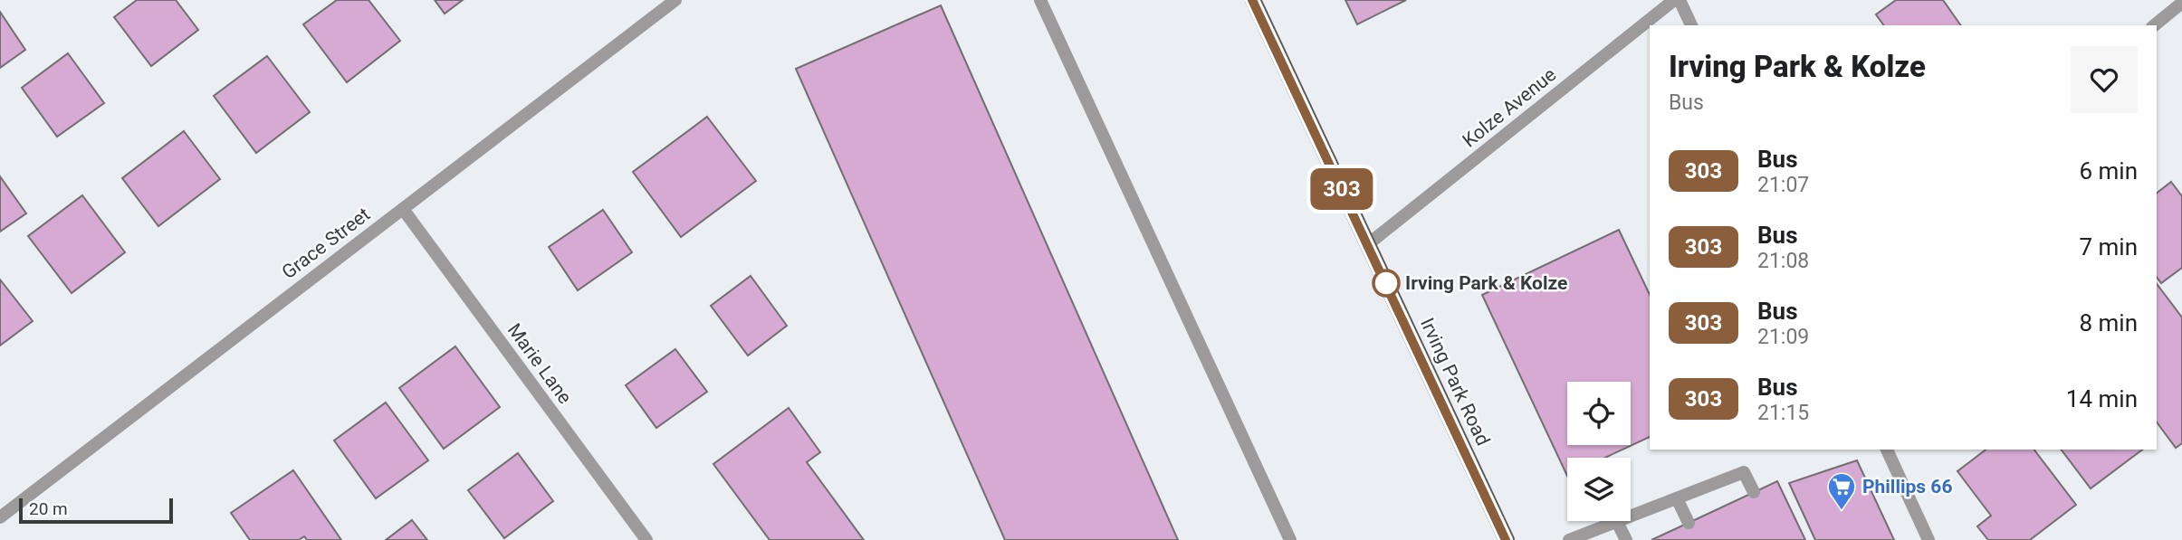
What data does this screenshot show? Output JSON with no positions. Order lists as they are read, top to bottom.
{
  "streets": {
    "main road": ["Irving Park Road"],
    "street": ["Kolze Avenue", "Grace Street", "Marie Lane"]
  },
  "crossings": [
    ["Kolze Avenue", "Irving Park Road"],
    ["Grace Street", "Marie Lane"]
  ],
  "places": {
    "other": ["Irving Park & Kolze"],
    "supermarket": ["Phillips 66"]
  },
  "lines": ["bus line 303"],
  "scale_bar": "20 m",
  "page": {
    "on_map": "303",
    "heading": ["Irving Park & Kolze", "Bus"],
    "list": [
      {
        "mark": "303",
        "name": "Bus",
        "note": "21:07",
        "value": "6 min"
      },
      {
        "mark": "303",
        "name": "Bus",
        "note": "21:08",
        "value": "7 min"
      },
      {
        "mark": "303",
        "name": "Bus",
        "note": "21:09",
        "value": "8 min"
      },
      {
        "mark": "303",
        "name": "Bus",
        "note": "21:15",
        "value": "14 min"
      }
    ],
    "scale": "20 m"
  }
}
